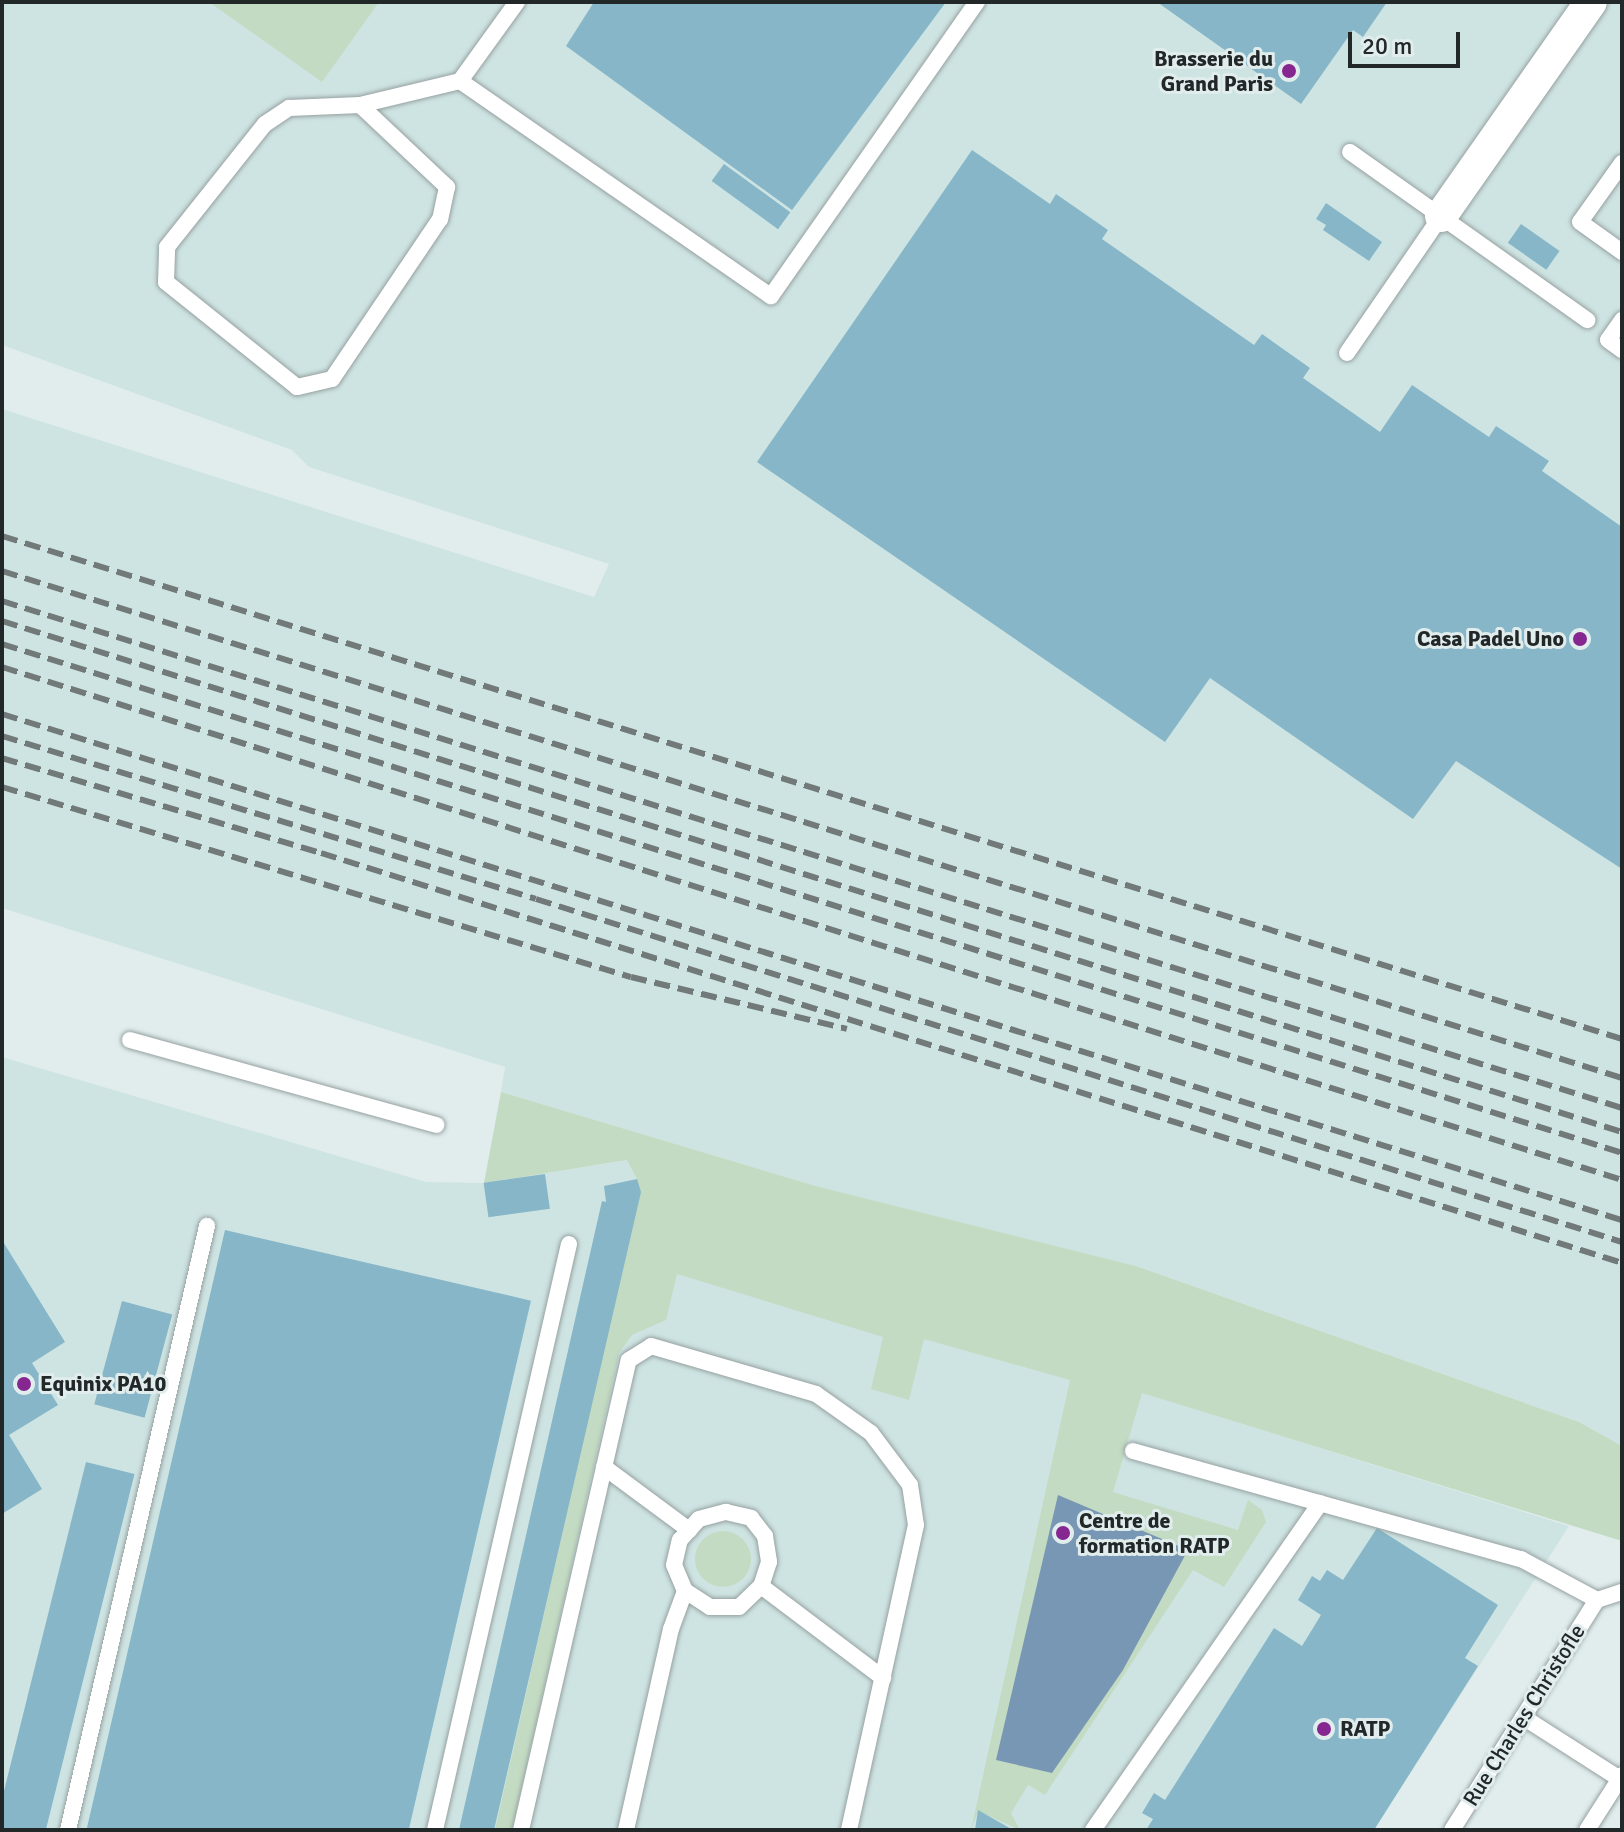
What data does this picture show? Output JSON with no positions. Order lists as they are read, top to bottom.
{
  "streets": {
    "lane": ["Rue Charles Christofle"]
  },
  "places": [
    "Brasserie du Grand Paris",
    "Casa Padel Uno",
    "Equinix PA10",
    "Centre de formation RATP",
    "RATP"
  ],
  "scale_bar": "20 m"
}
